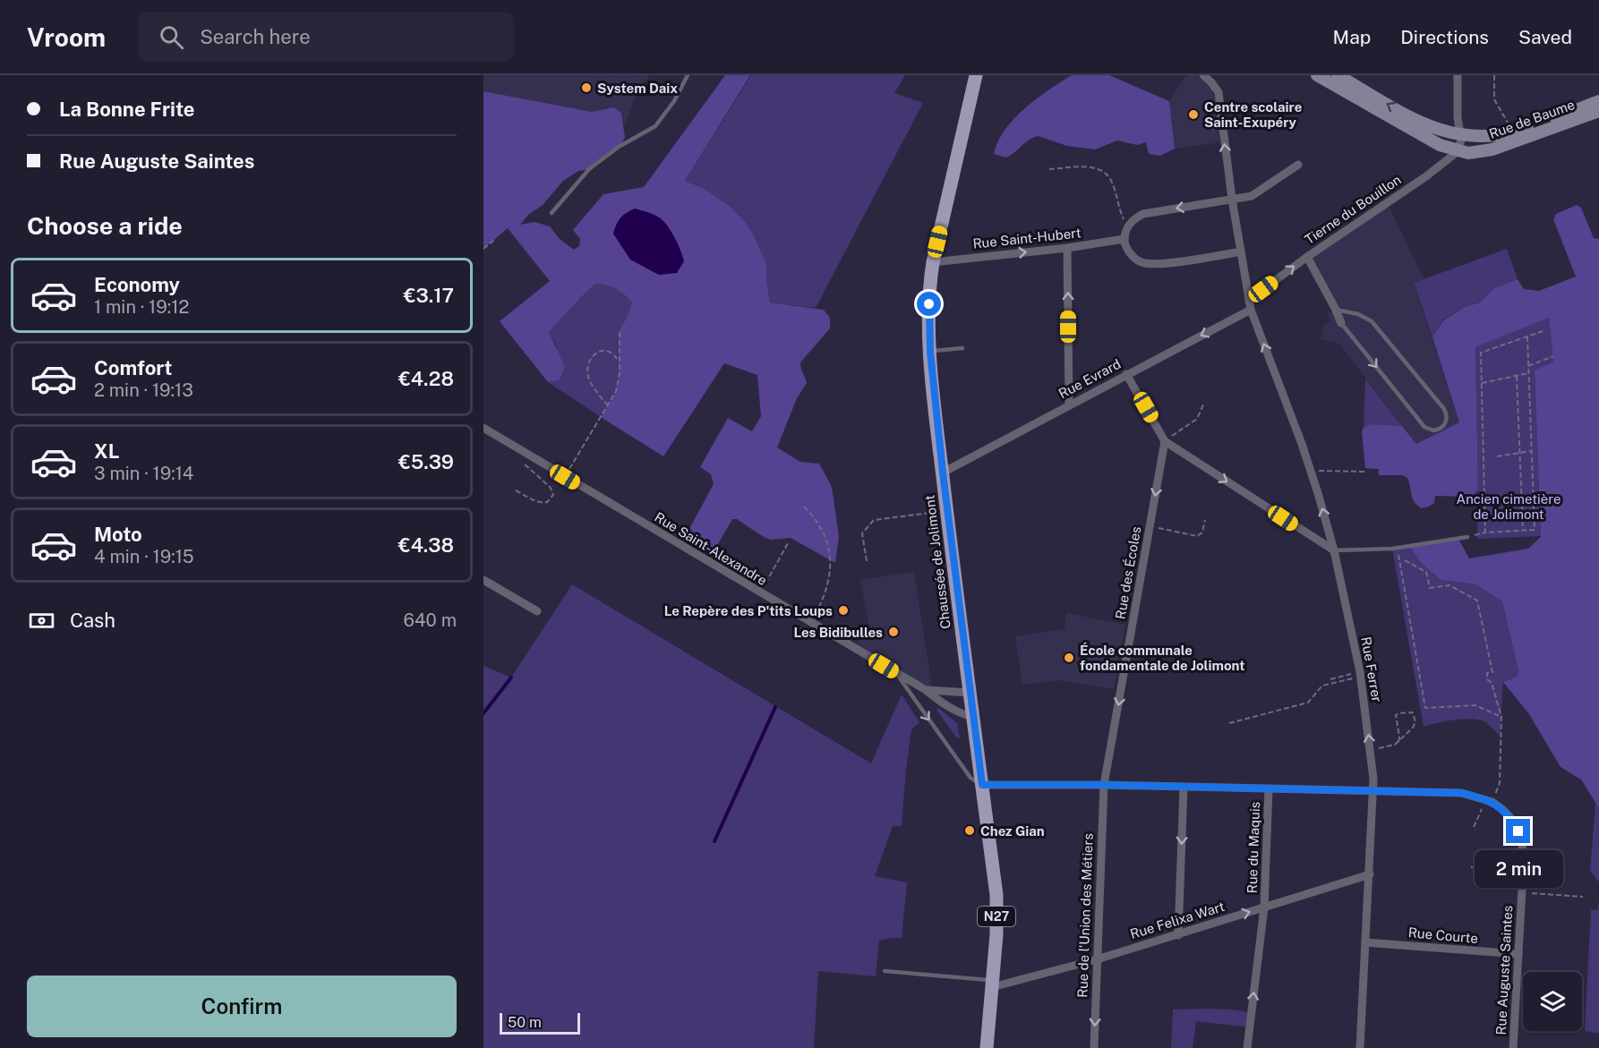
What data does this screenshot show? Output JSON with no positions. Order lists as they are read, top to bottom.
{
  "streets": {
    "main road": ["Rue de Baume", "Chaussée de Jolimont", "N27"],
    "street": [
      "Tierne du Bouillon",
      "Rue Saint-Hubert",
      "Rue Evrard",
      "Rue Saint-Alexandre",
      "Rue des Écoles",
      "Rue Ferrer",
      "Rue du Maquis",
      "Rue de l'Union des Métiers",
      "Rue Felixa Wart",
      "Rue Courte",
      "Rue Auguste Saintes"
    ]
  },
  "crossings": [
    ["Rue de Baume", "Tierne du Bouillon"],
    ["Tierne du Bouillon", "Rue Ferrer"],
    ["Rue Saint-Hubert", "Chaussée de Jolimont"],
    ["Rue Evrard", "Chaussée de Jolimont"],
    ["Rue Evrard", "Rue Ferrer"],
    ["Rue Saint-Alexandre", "Chaussée de Jolimont"],
    ["Chaussée de Jolimont", "Rue Felixa Wart"],
    ["Chaussée de Jolimont", "Rue Auguste Saintes"],
    ["Rue des Écoles", "Rue de l'Union des Métiers"],
    ["Rue des Écoles", "Rue Auguste Saintes"],
    ["Rue Ferrer", "Rue Felixa Wart"],
    ["Rue Ferrer", "Rue Courte"],
    ["Rue Ferrer", "Rue Auguste Saintes"],
    ["Rue du Maquis", "Rue Felixa Wart"],
    ["Rue du Maquis", "Rue Auguste Saintes"],
    ["Rue de l'Union des Métiers", "Rue Felixa Wart"],
    ["Rue de l'Union des Métiers", "Rue Auguste Saintes"],
    ["Rue Courte", "Rue Auguste Saintes"]
  ],
  "one_way": [
    "Rue Saint-Hubert",
    "Rue Evrard",
    "Rue des Écoles",
    "Rue Ferrer",
    "Rue du Maquis"
  ],
  "parks": ["Ancien cimetière de Jolimont"],
  "places": [
    "System Daix",
    "Centre scolaire Saint-Exupéry",
    "Le Repère des P'tits Loups",
    "Les Bidibulles",
    "École communale fondamentale de Jolimont",
    "Chez Gian"
  ],
  "scale_bar": "50 m",
  "page": {
    "header": "Vroom",
    "search": "Search here",
    "nav": ["Map", "Directions", "Saved"],
    "banner": ["La Bonne Frite", "Rue Auguste Saintes"],
    "heading": "Choose a ride",
    "list": [
      {
        "name": "Economy",
        "note": "1 min · 19:12",
        "value": "€3.17"
      },
      {
        "name": "Comfort",
        "note": "2 min · 19:13",
        "value": "€4.28"
      },
      {
        "name": "XL",
        "note": "3 min · 19:14",
        "value": "€5.39"
      },
      {
        "name": "Moto",
        "note": "4 min · 19:15",
        "value": "€4.38"
      }
    ],
    "pay": ["Cash", "640 m"],
    "bubble": "2 min",
    "buttons": "Confirm",
    "scale": "50 m"
  }
}
